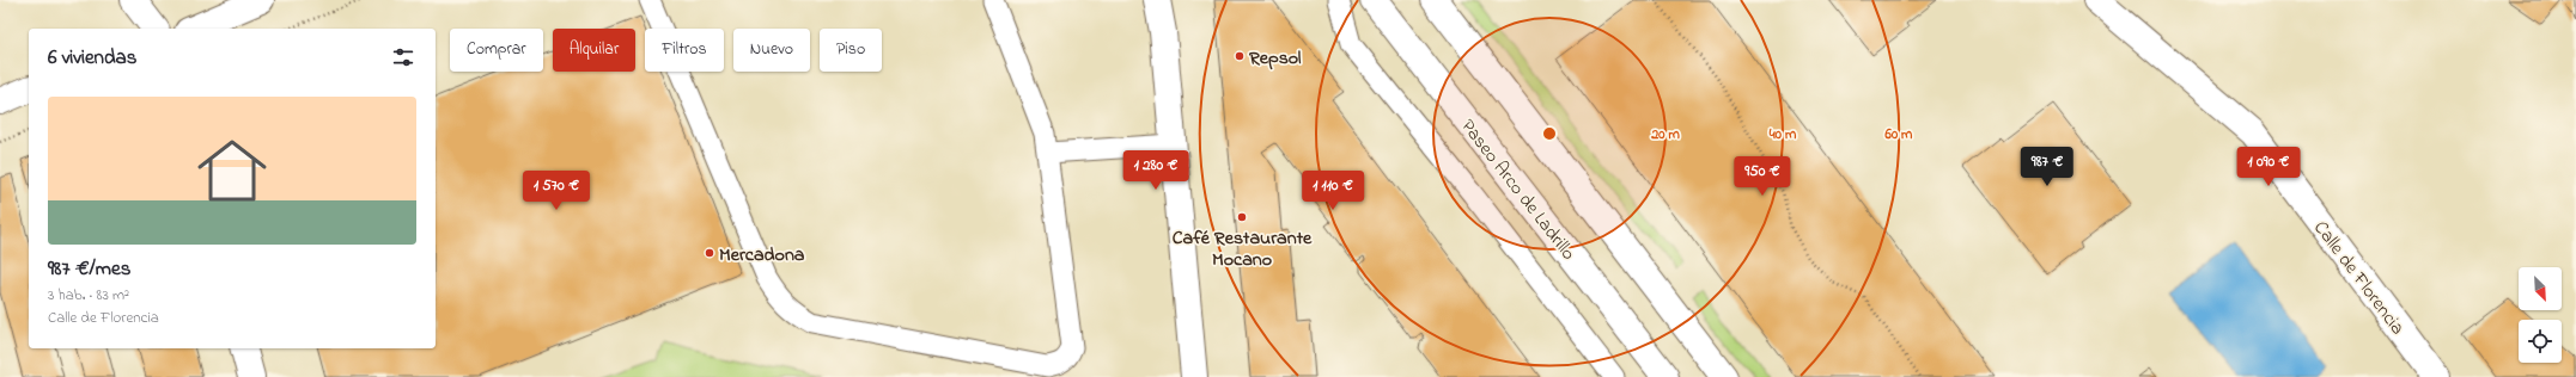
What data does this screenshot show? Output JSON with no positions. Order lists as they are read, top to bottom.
{
  "streets": {
    "main road": ["Paseo Arco de Ladrillo", "Calle de Florencia"]
  },
  "places": ["Repsol", "Café Restaurante Mocano", "Mercadona"],
  "north": "bottom right",
  "page": {
    "chip": [
      "Comprar",
      "Alquilar",
      "Filtros",
      "Nuevo",
      "Piso"
    ],
    "heading": "6 viviendas",
    "list": [
      {
        "name": "987 €/mes",
        "note": "3 hab. · 83 m² · Calle de Florencia"
      }
    ],
    "price": [
      "987 €",
      "1 090 €",
      "1 280 €",
      "950 €",
      "1 570 €",
      "1 110 €"
    ]
  },
  "rings": ["20 m", "40 m", "60 m"]
}
